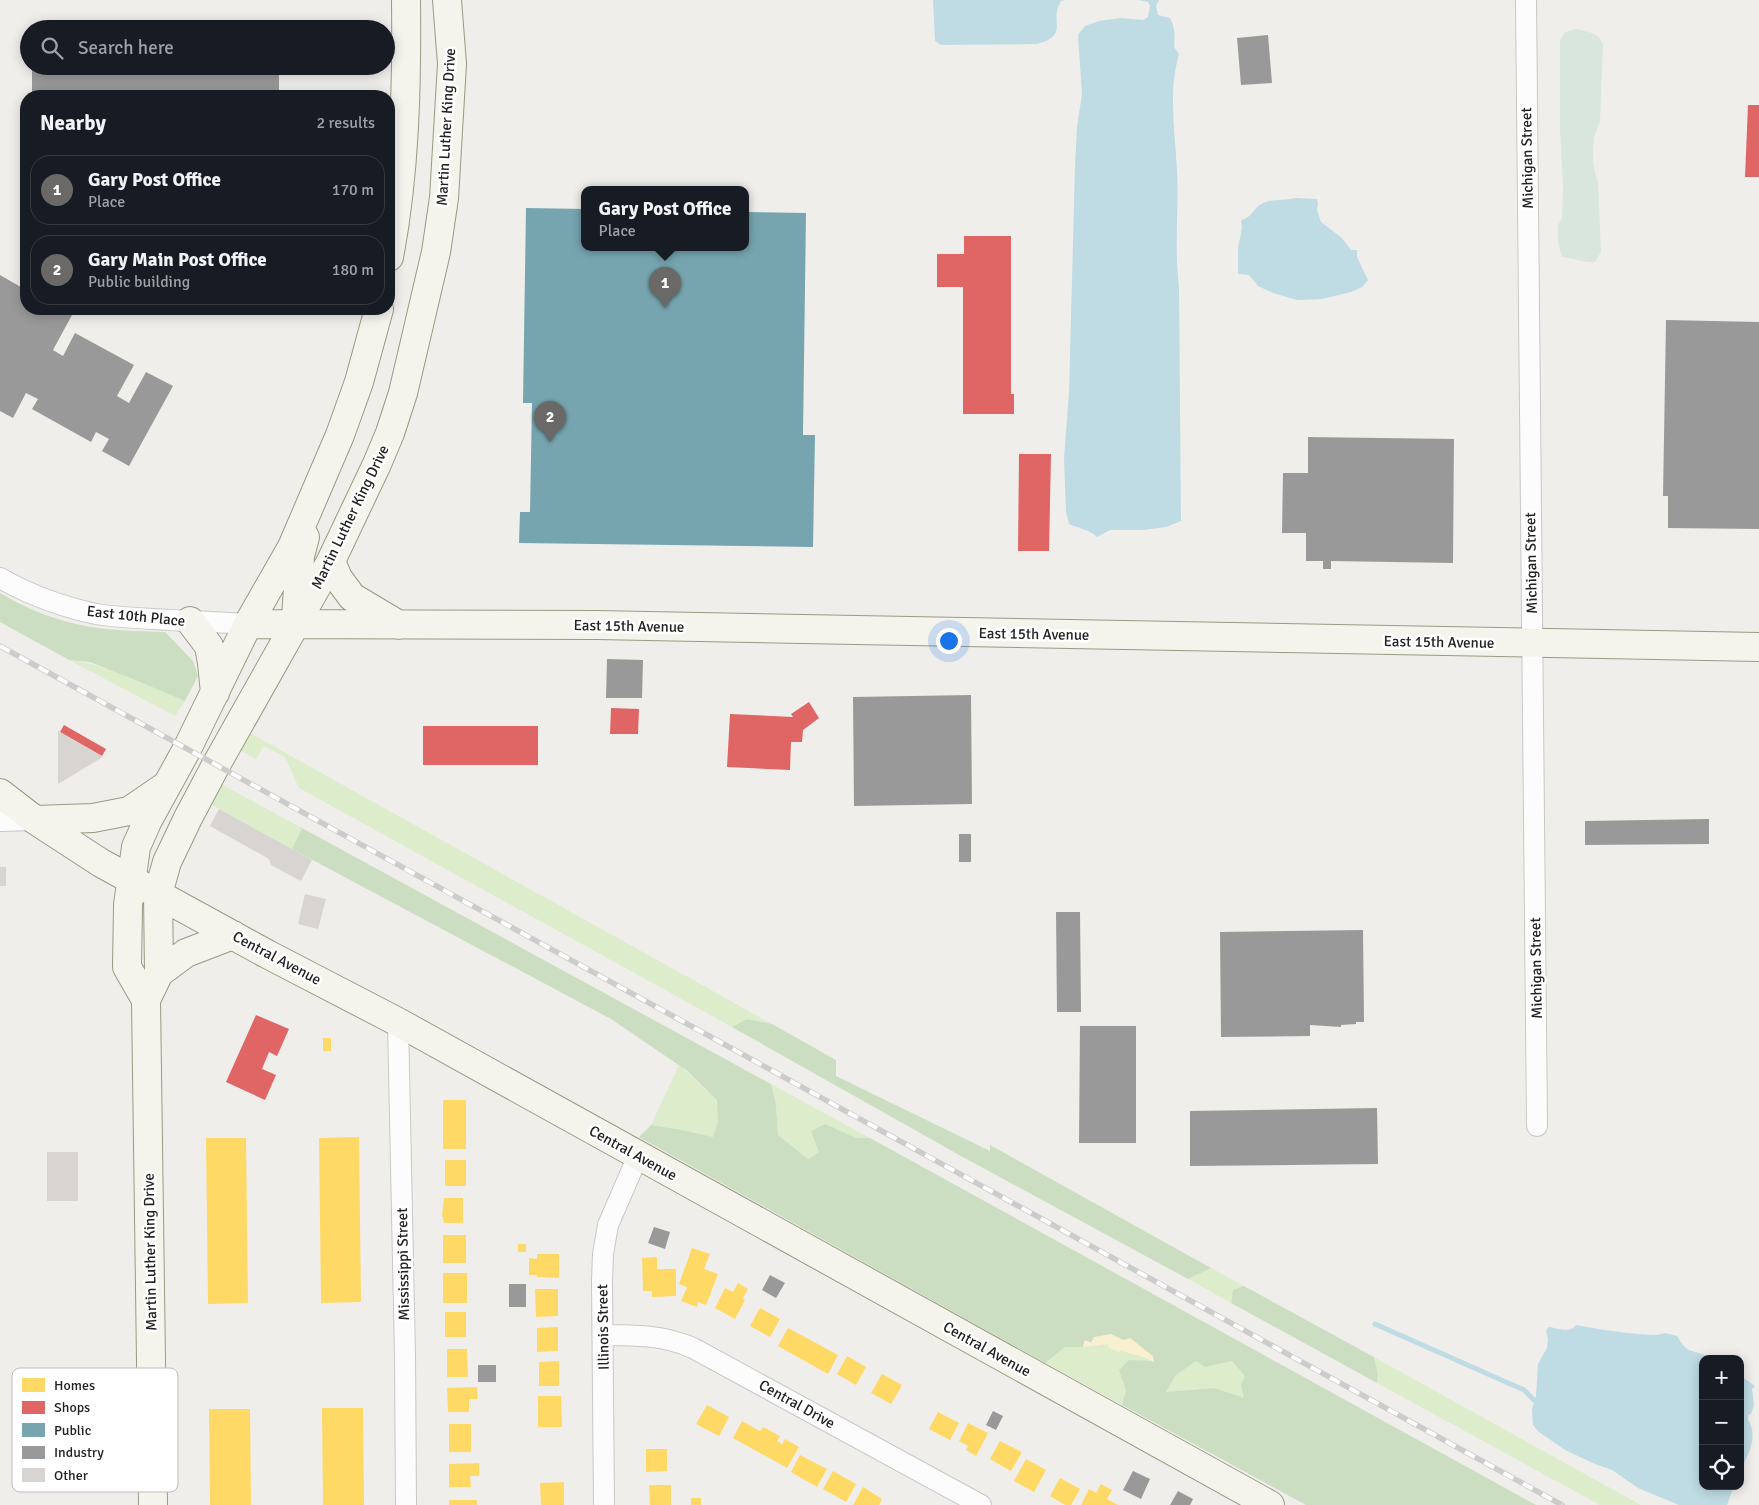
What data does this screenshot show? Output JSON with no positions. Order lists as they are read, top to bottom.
{
  "streets": {
    "main road": ["Martin Luther King Drive", "East 15th Avenue", "Central Avenue"],
    "street": [
      "Michigan Street",
      "East 10th Place",
      "Mississippi Street",
      "Illinois Street",
      "Central Drive"
    ]
  },
  "crossings": [
    ["Martin Luther King Drive", "East 10th Place"],
    ["Martin Luther King Drive", "East 15th Avenue"],
    ["Martin Luther King Drive", "Central Avenue"],
    ["Michigan Street", "East 15th Avenue"],
    ["East 10th Place", "East 15th Avenue"],
    ["Central Avenue", "Mississippi Street"],
    ["Central Avenue", "Illinois Street"],
    ["Illinois Street", "Central Drive"]
  ],
  "legend": [
    "Homes",
    "Shops",
    "Public",
    "Industry",
    "Other"
  ],
  "page": {
    "search": "Search here",
    "heading": ["Nearby", "2 results"],
    "list": [
      {
        "mark": "1",
        "name": "Gary Post Office",
        "note": "Place",
        "value": "170 m"
      },
      {
        "mark": "2",
        "name": "Gary Main Post Office",
        "note": "Public building",
        "value": "180 m"
      }
    ],
    "popup": ["Gary Post Office", "Place"],
    "pins": ["1", "2"],
    "map_buttons": ["+", "−"]
  }
}
